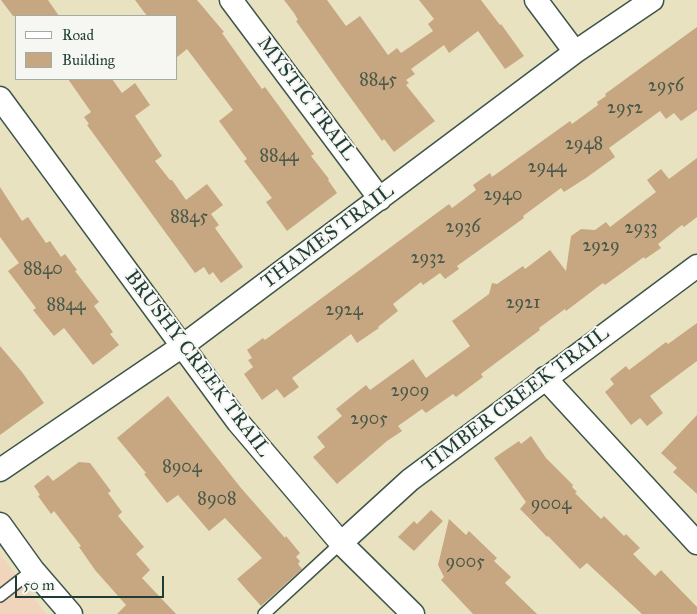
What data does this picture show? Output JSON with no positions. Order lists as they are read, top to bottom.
{
  "streets": {
    "street": [
      "MYSTIC TRAIL",
      "THAMES TRAIL",
      "BRUSHY CREEK TRAIL",
      "TIMBER CREEK TRAIL"
    ]
  },
  "crossings": [
    ["MYSTIC TRAIL", "THAMES TRAIL"],
    ["THAMES TRAIL", "BRUSHY CREEK TRAIL"],
    ["BRUSHY CREEK TRAIL", "TIMBER CREEK TRAIL"]
  ],
  "house_numbers": [
    "8845",
    "2956",
    "2952",
    "2948",
    "8844",
    "2944",
    "2940",
    "8845",
    "2936",
    "2933",
    "2929",
    "2932",
    "8840",
    "2921",
    "8844",
    "2924",
    "2909",
    "2905",
    "8904",
    "8908",
    "9004",
    "9005"
  ],
  "legend": ["Road", "Building"],
  "scale_bar": "50 m"
}
